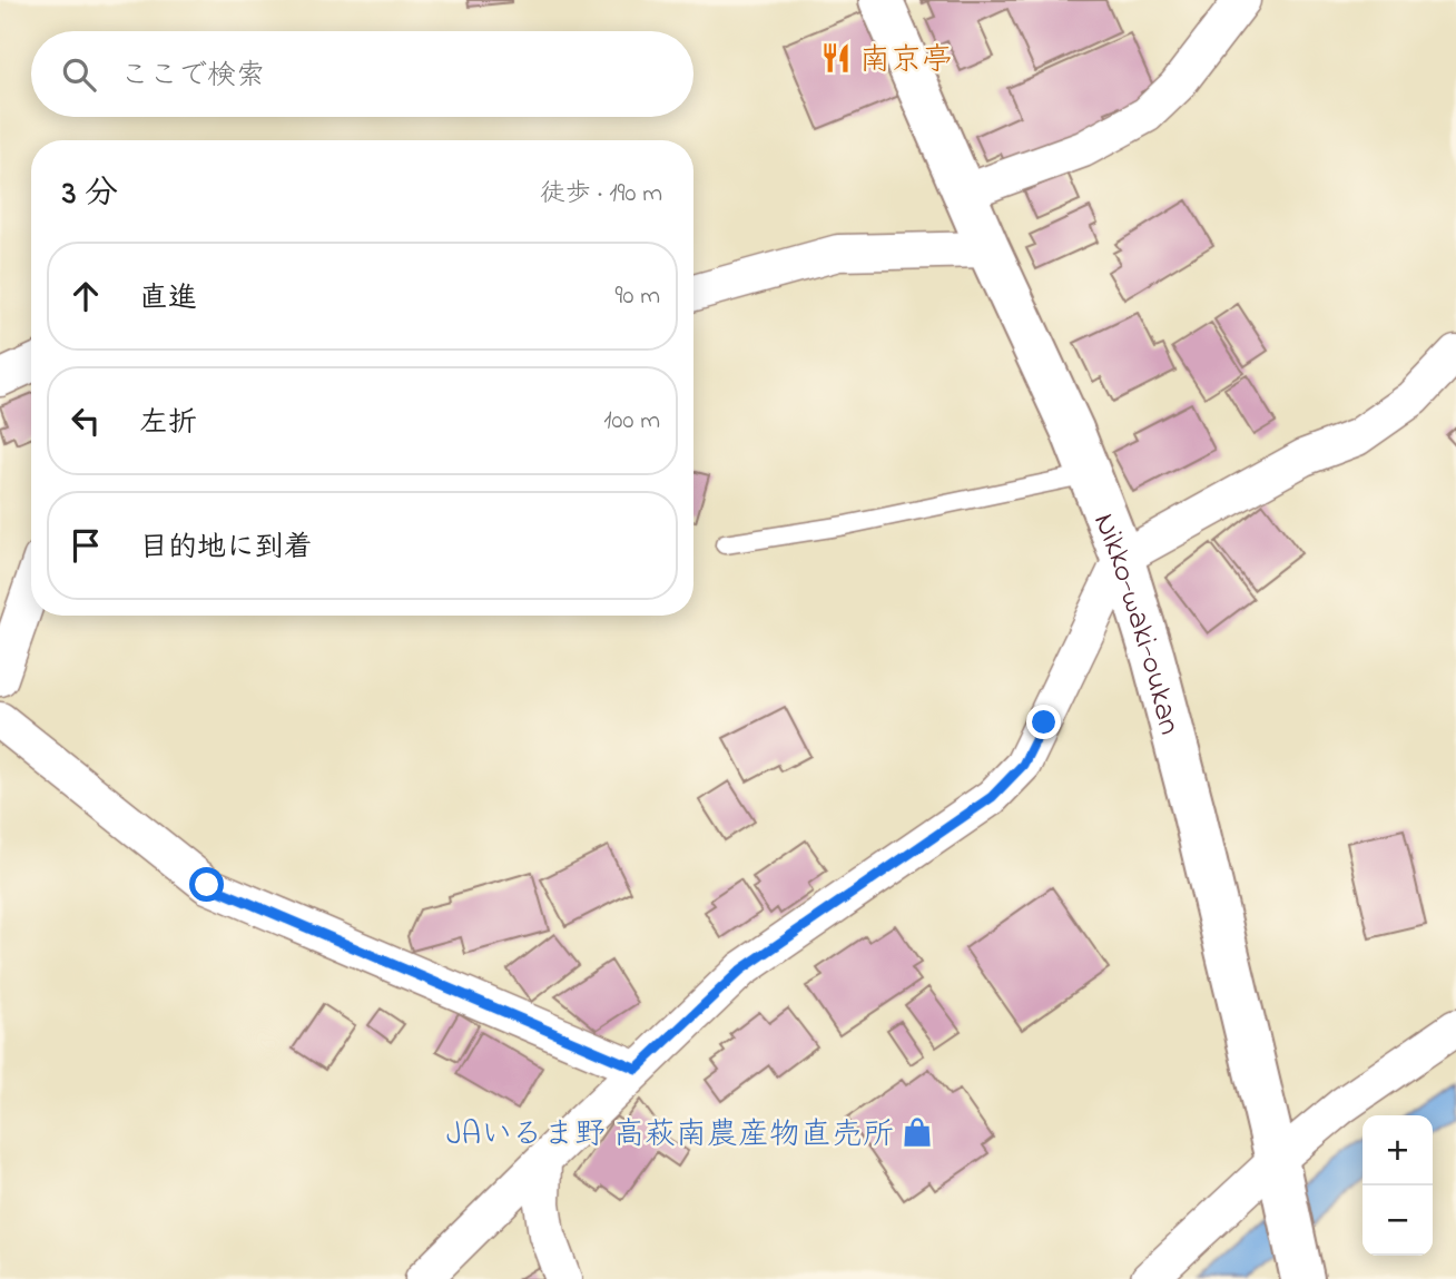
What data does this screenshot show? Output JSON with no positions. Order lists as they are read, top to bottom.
{
  "streets": {
    "highway": ["Nikko-waki-oukan"]
  },
  "places": {
    "restaurant": ["南京亭"],
    "shop": ["JAいるま野 高萩南農産物直売所"]
  },
  "page": {
    "search": "ここで検索",
    "heading": ["3 分", "徒歩 · 190 m"],
    "list": [
      ["直進", "90 m"],
      ["左折", "100 m"],
      "目的地に到着"
    ],
    "map_buttons": ["+", "−"]
  }
}
